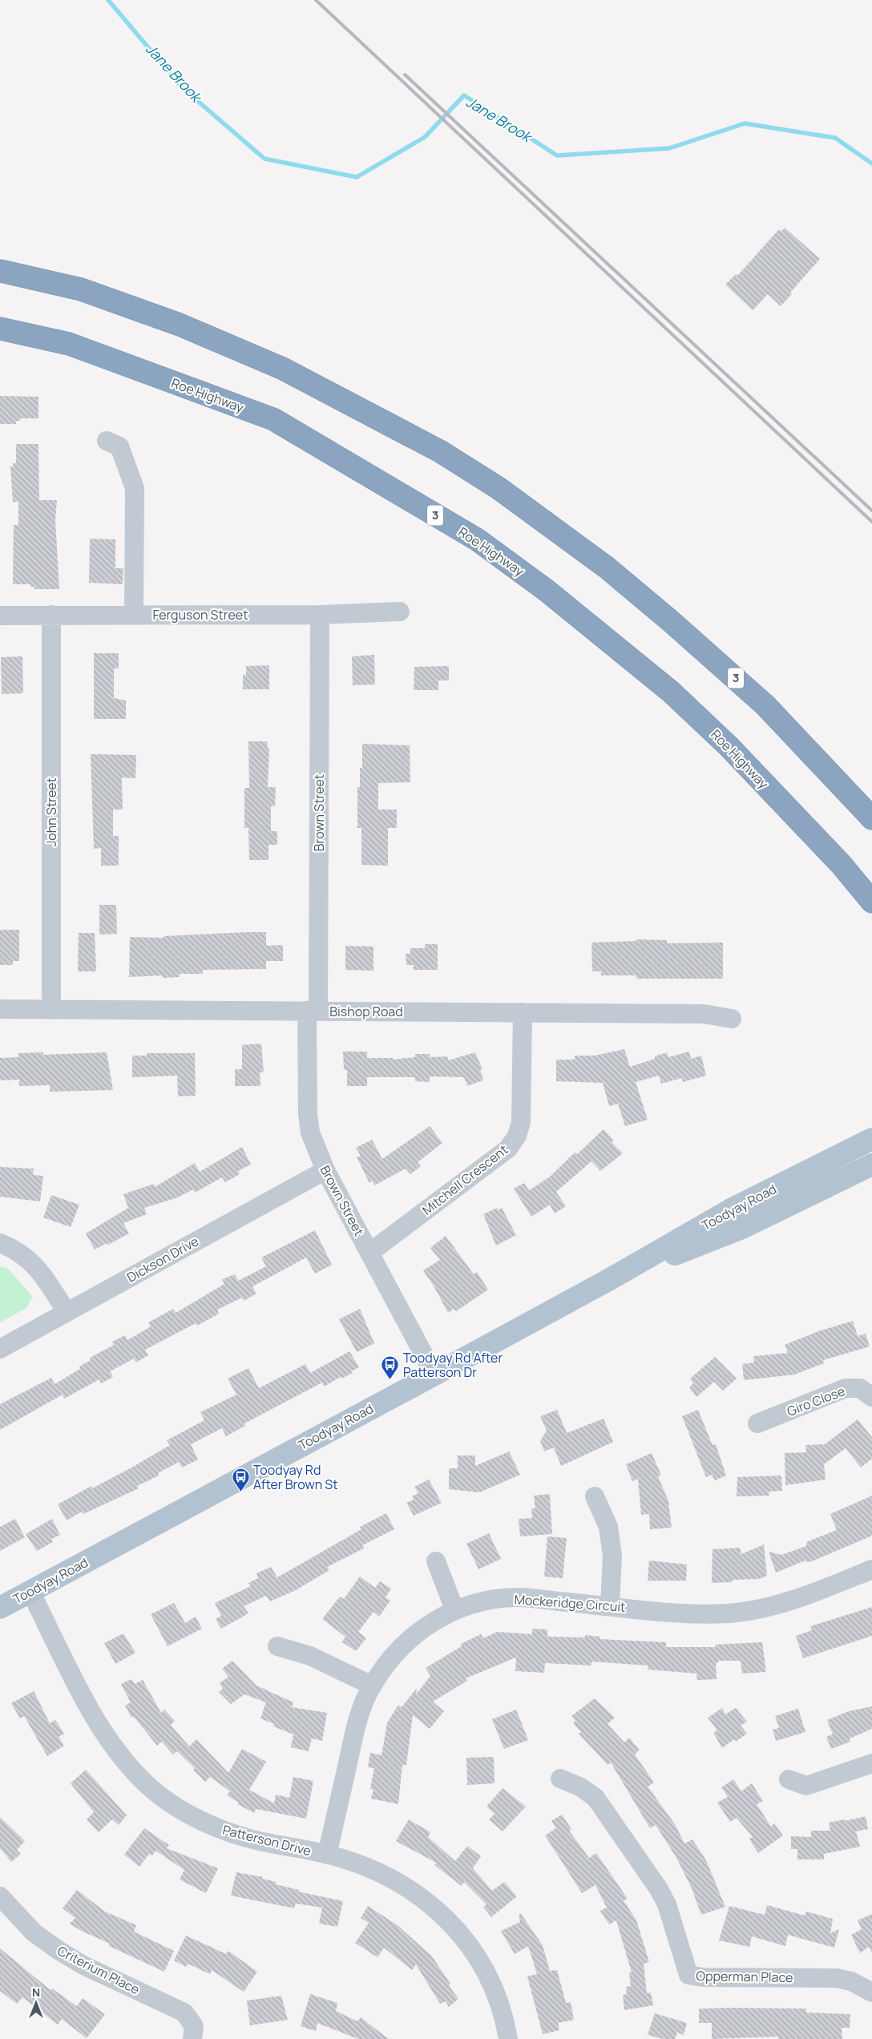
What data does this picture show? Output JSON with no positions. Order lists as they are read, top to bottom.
{
  "streets": {
    "highway": ["Roe Highway", "3"],
    "main road": ["Toodyay Road"],
    "street": [
      "Ferguson Street",
      "John Street",
      "Brown Street",
      "Bishop Road",
      "Mitchell Crescent",
      "Dickson Drive",
      "Giro Close",
      "Mockeridge Circuit",
      "Patterson Drive",
      "Criterium Place",
      "Opperman Place"
    ]
  },
  "crossings": [
    ["Ferguson Street", "John Street"],
    ["Ferguson Street", "Brown Street"],
    ["John Street", "Bishop Road"],
    ["Brown Street", "Bishop Road"],
    ["Brown Street", "Mitchell Crescent"],
    ["Brown Street", "Toodyay Road"],
    ["Brown Street", "Dickson Drive"],
    ["Bishop Road", "Mitchell Crescent"],
    ["Toodyay Road", "Patterson Drive"],
    ["Mockeridge Circuit", "Patterson Drive"]
  ],
  "water": ["Jane Brook"],
  "places": {
    "bus stop": ["Toodyay Rd After Patterson Dr", "Toodyay Rd After Brown St"]
  },
  "north": "top"
}
